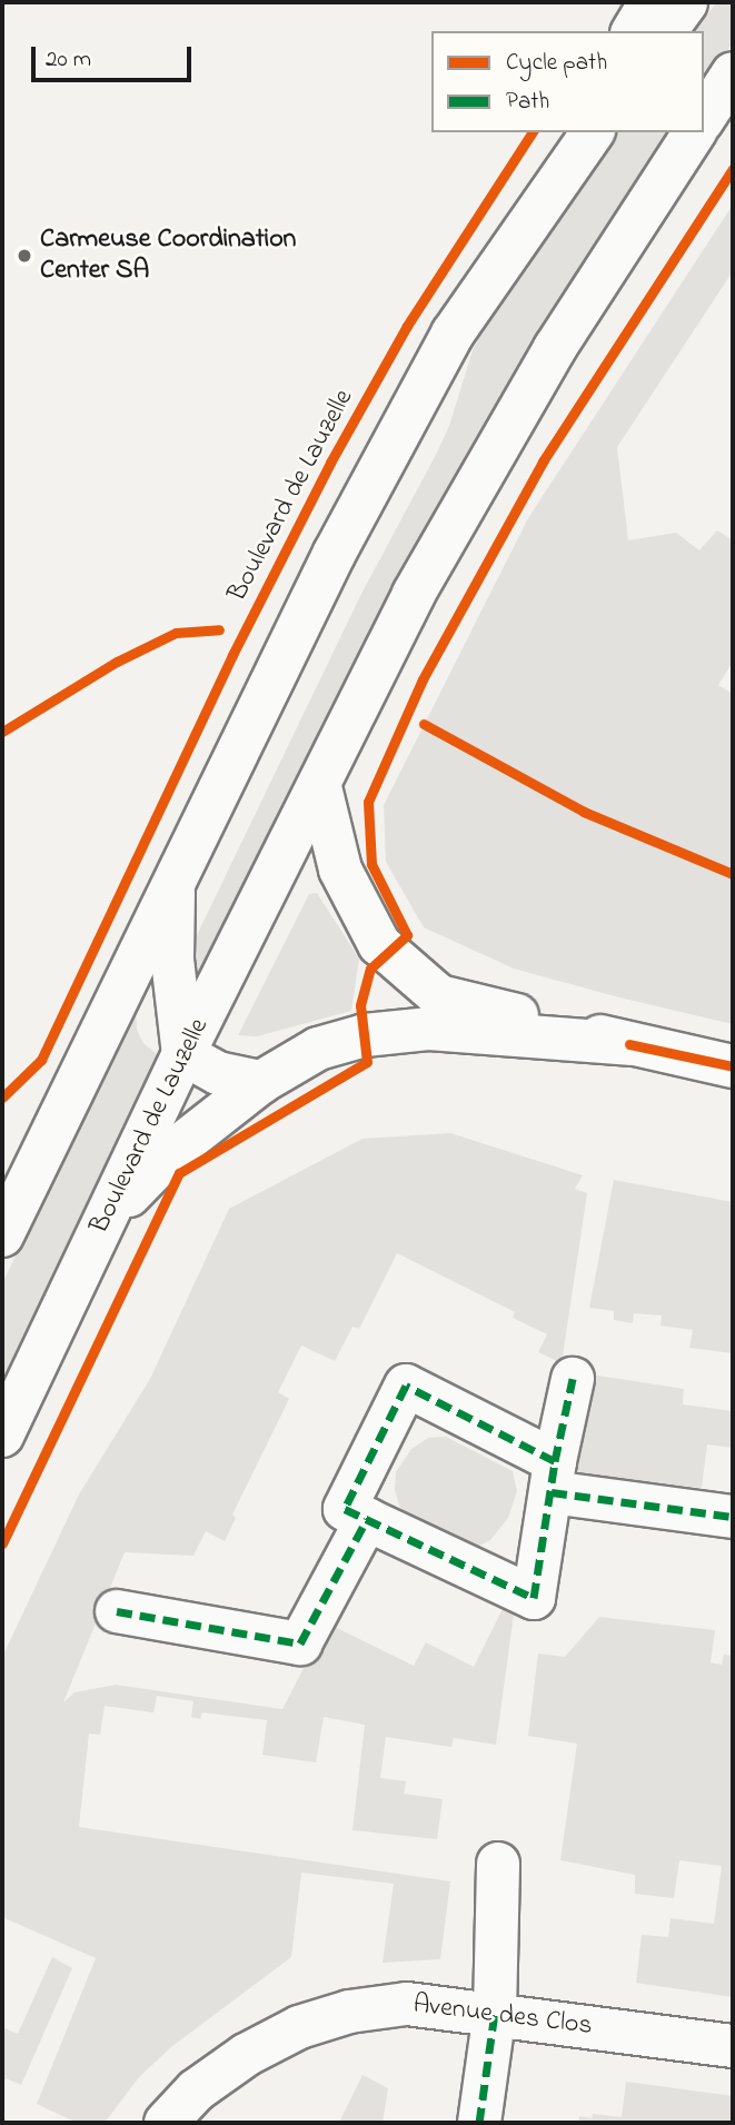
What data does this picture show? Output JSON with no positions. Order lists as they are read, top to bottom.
{
  "streets": {
    "street": ["Boulevard de Lauzelle", "Avenue des Clos"]
  },
  "places": ["Carmeuse Coordination Center SA"],
  "legend": ["Cycle path", "Path"],
  "scale_bar": "20 m"
}
